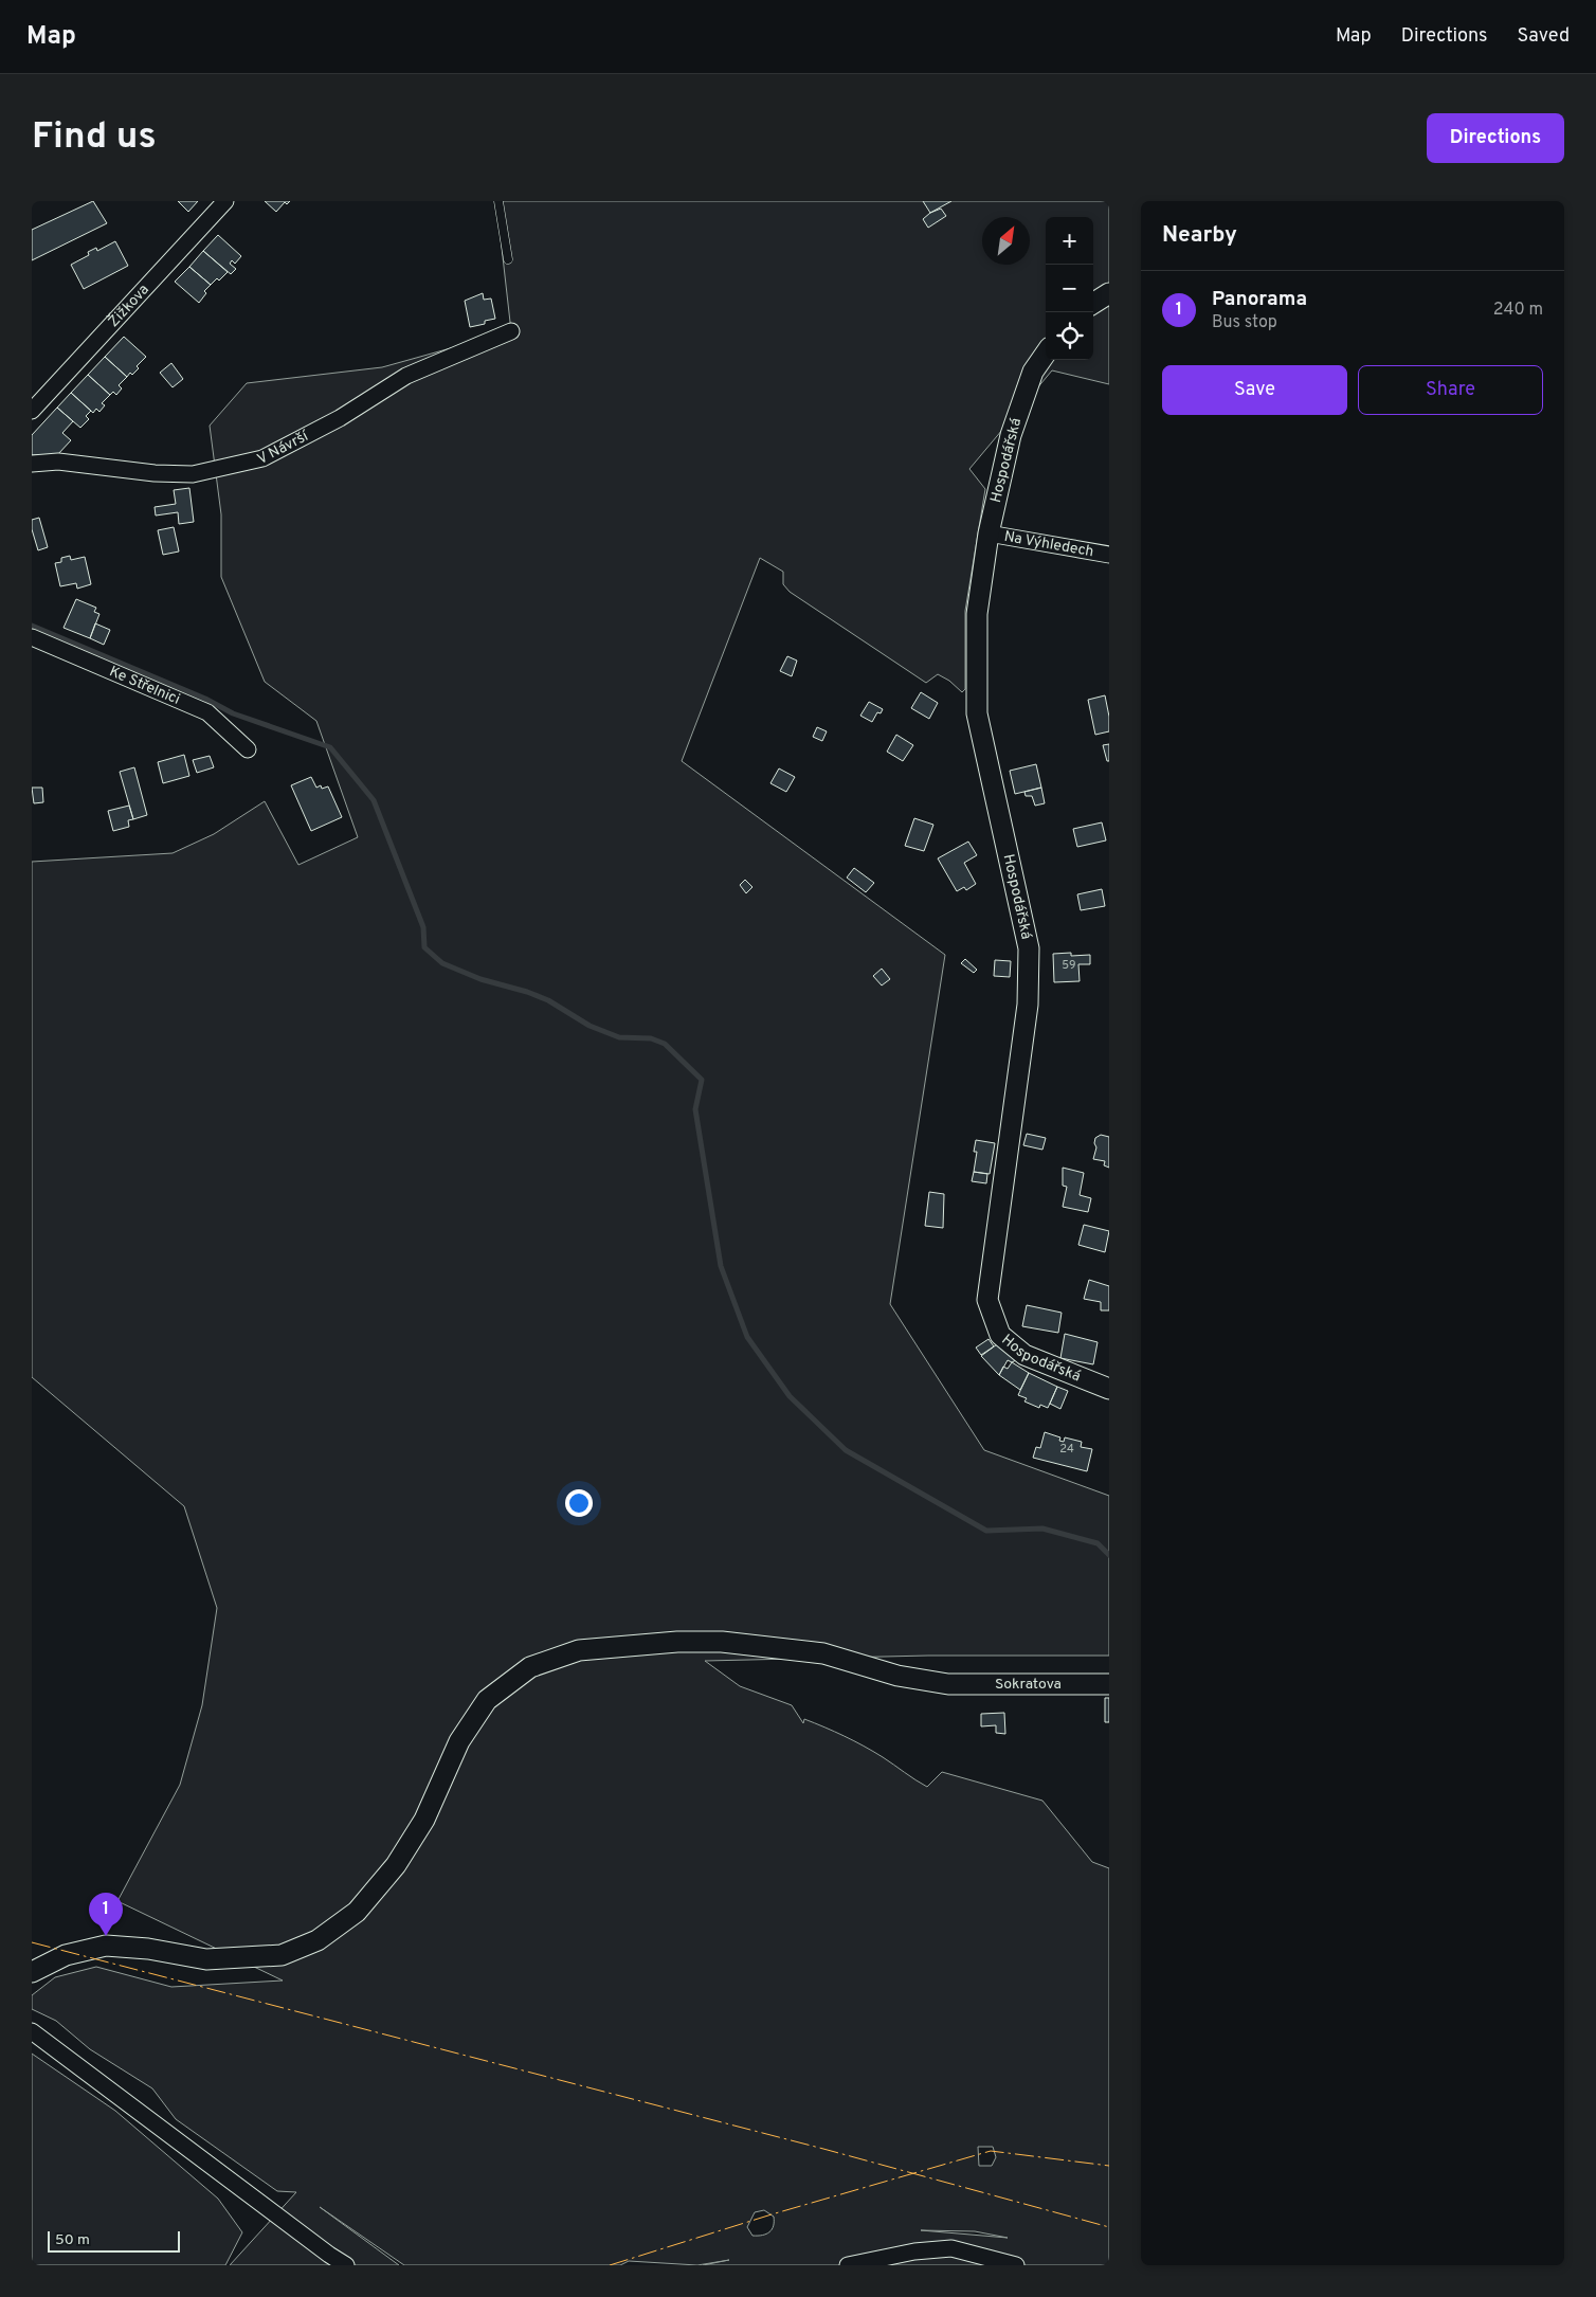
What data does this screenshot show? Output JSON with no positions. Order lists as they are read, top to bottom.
{
  "streets": {
    "street": [
      "Žižkova",
      "V Návrší",
      "Hospodářská",
      "Na Výhledech",
      "Ke Střelnici",
      "Sokratova"
    ]
  },
  "crossings": [
    ["Hospodářská", "Na Výhledech"]
  ],
  "house_numbers": ["59", "24"],
  "scale_bar": "50 m",
  "north": "top right",
  "page": {
    "header": "Map",
    "nav": ["Map", "Directions", "Saved"],
    "buttons": [
      "Directions",
      ["Save", "Share"]
    ],
    "title": "Find us",
    "heading": "Nearby",
    "map_buttons": ["+", "−"],
    "list": [
      {
        "mark": "1",
        "name": "Panorama",
        "note": "Bus stop",
        "value": "240 m"
      }
    ],
    "pins": "1",
    "scale": "50 m"
  }
}
